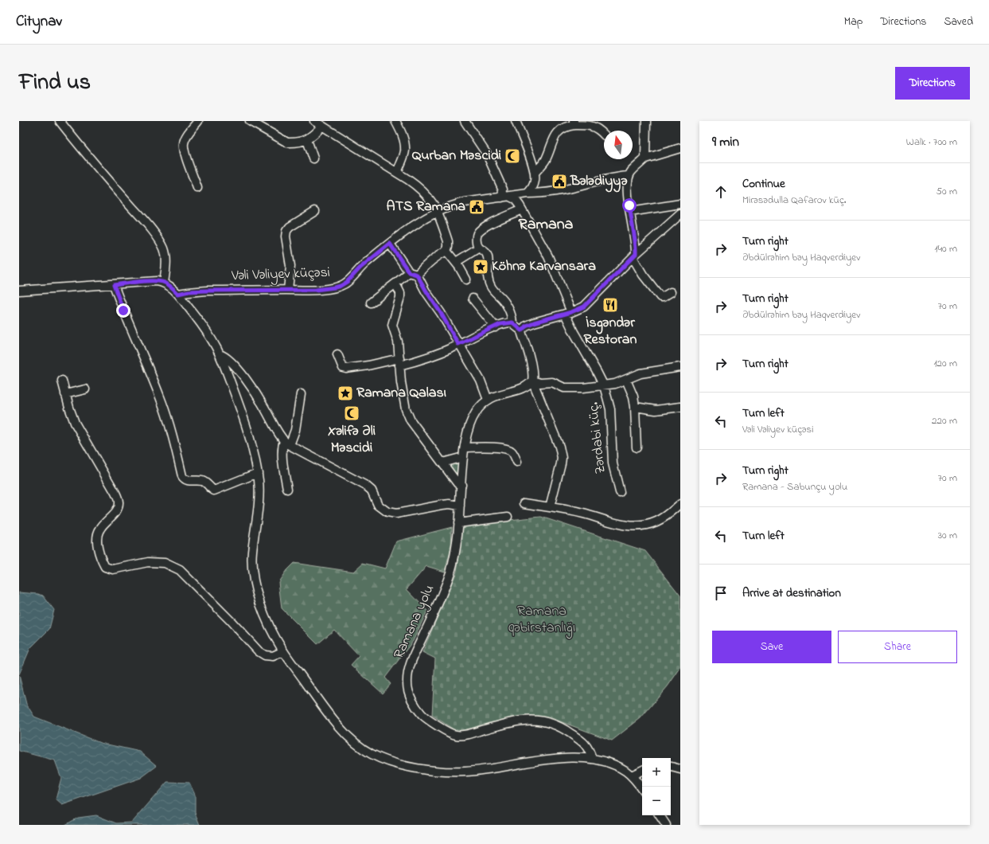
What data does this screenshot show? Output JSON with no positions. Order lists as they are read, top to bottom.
{
  "streets": {
    "street": ["Vəli Vəliyev küçəsi", "Zərdabi küç.", "Ramana yolu"]
  },
  "crossings": [
    ["Vəli Vəliyev küçəsi", "Zərdabi küç."]
  ],
  "districts": ["Ramana"],
  "parks": ["Ramana qəbirstanlığı"],
  "places": {
    "mosque": ["Qurban Məscidi", "Xəlifə Əli Məscidi"],
    "public building": ["Bələdiyyə", "ATS Ramana"],
    "place": ["Köhnə Karvansara", "Ramana Qalası"],
    "restaurant": ["İsgəndər Restoran"]
  },
  "north": "top",
  "page": {
    "header": "Citynav",
    "nav": ["Map", "Directions", "Saved"],
    "title": "Find us",
    "buttons": [
      "Directions",
      ["Save", "Share"]
    ],
    "heading": ["9 min", "Walk · 700 m"],
    "list": [
      ["Continue", "Mirəsədulla Qafarov küç.", "50 m"],
      ["Turn right", "Əbdülrəhim bəy Haqverdiyev", "140 m"],
      ["Turn right", "Əbdülrəhim bəy Haqverdiyev", "70 m"],
      ["Turn right", "120 m"],
      ["Turn left", "Vəli Vəliyev küçəsi", "220 m"],
      ["Turn right", "Ramana - Sabunçu yolu", "70 m"],
      ["Turn left", "30 m"],
      "Arrive at destination"
    ],
    "map_buttons": ["+", "−"]
  }
}
